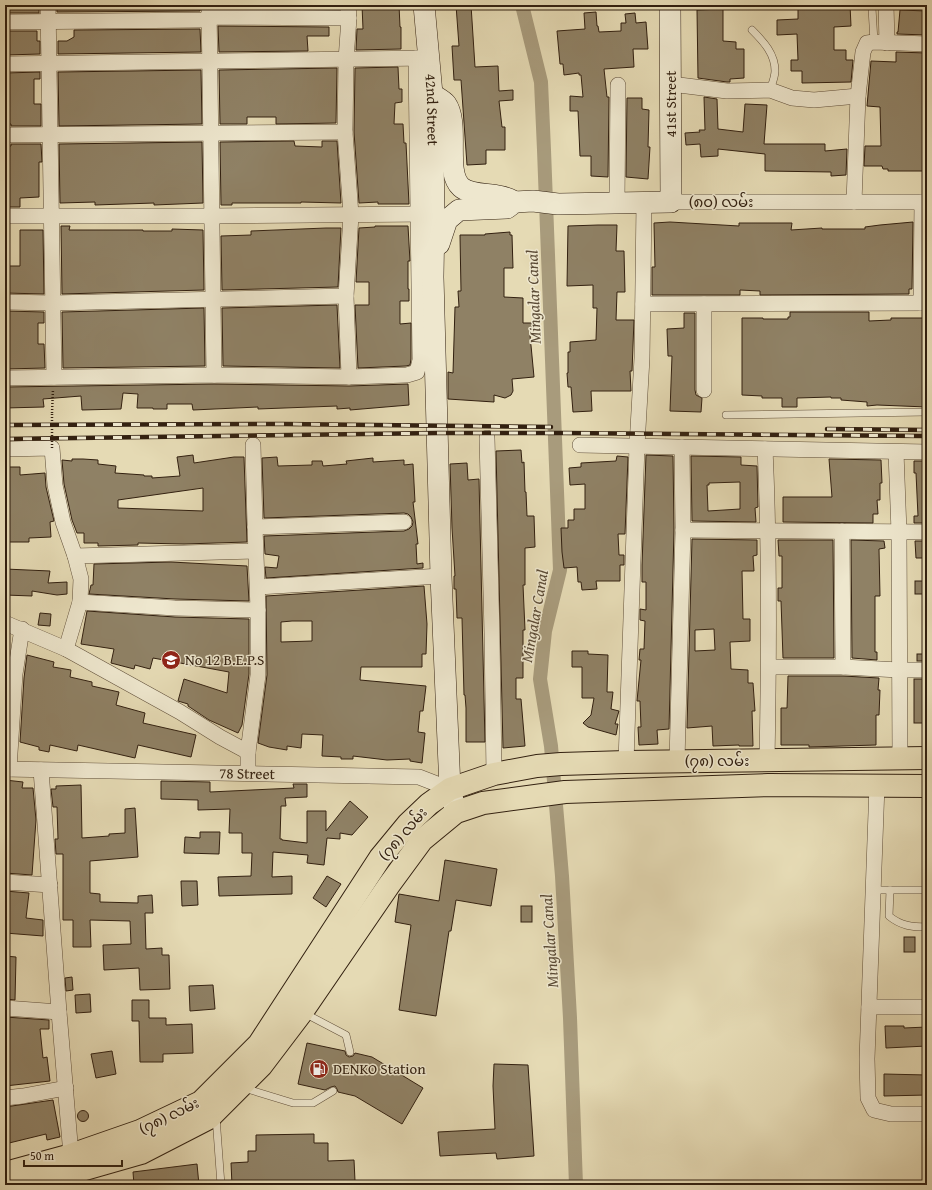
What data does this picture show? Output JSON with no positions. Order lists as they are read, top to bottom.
{
  "streets": {
    "main road": ["(၇၈) လမ်း"],
    "street": [
      "41st Street",
      "42nd Street",
      "(၈၀) လမ်း",
      "78 Street"
    ]
  },
  "crossings": [
    ["41st Street", "(၈၀) လမ်း"],
    ["42nd Street", "(၈၀) လမ်း"],
    ["(၇၈) လမ်း", "78 Street"]
  ],
  "water": ["Mingalar Canal"],
  "places": {
    "school or university": ["No 12 B.E.P.S"],
    "fuel station": ["DENKO Station"]
  },
  "scale_bar": "50 m"
}
